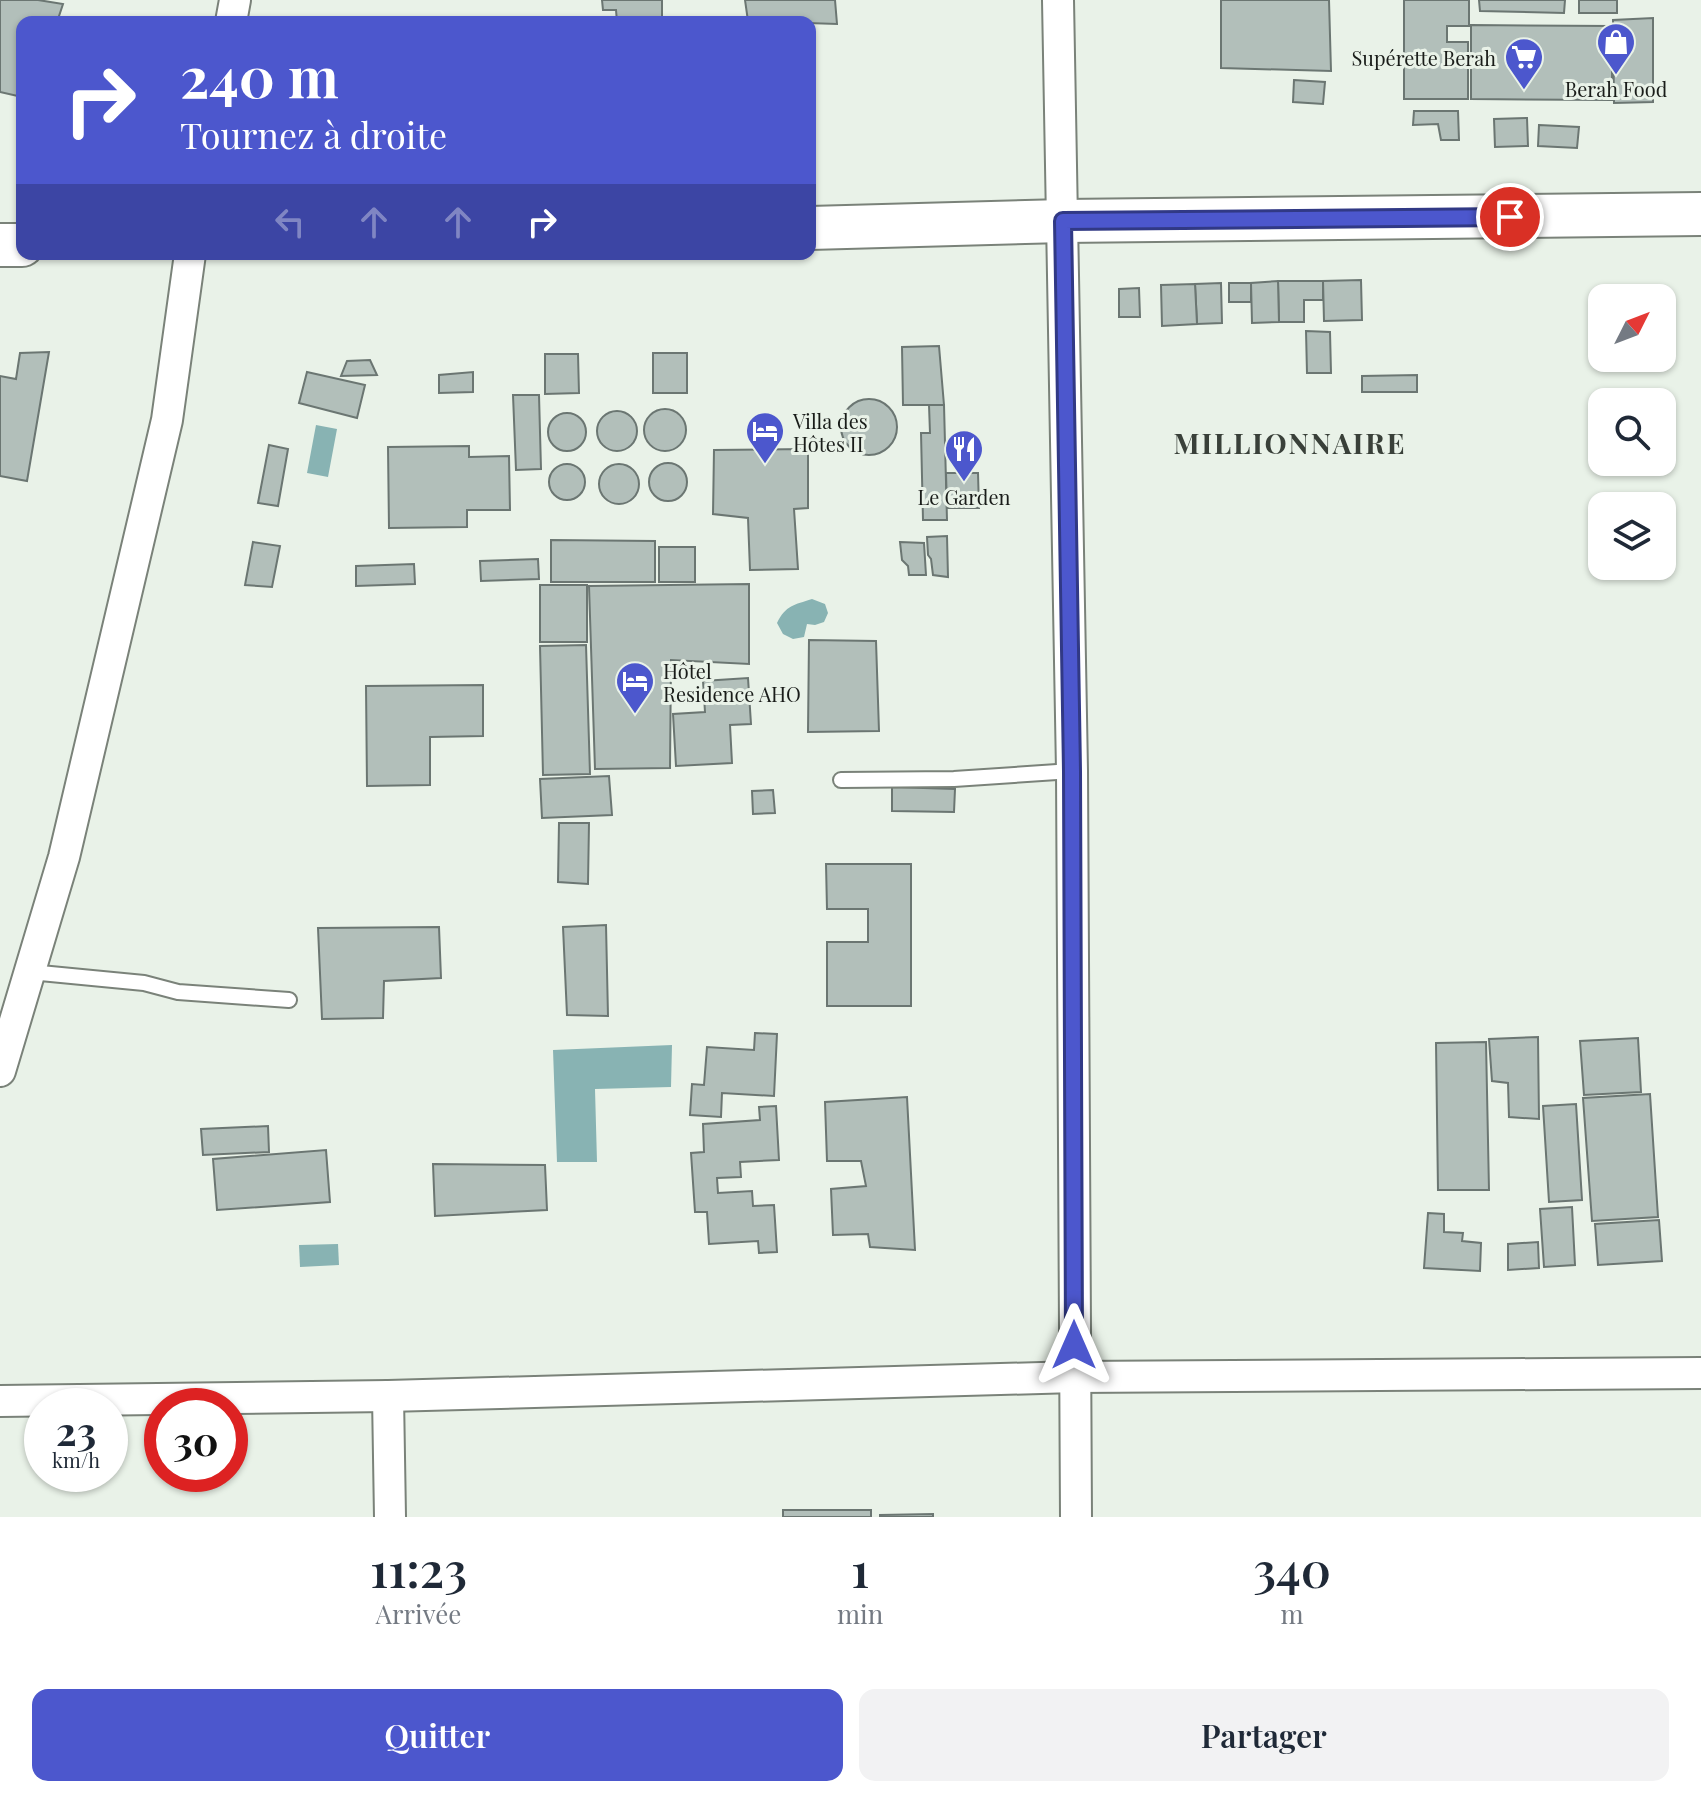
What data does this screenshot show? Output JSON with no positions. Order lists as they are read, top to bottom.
{
  "districts": ["MILLIONNAIRE"],
  "places": {
    "shop": ["Berah Food"],
    "supermarket": ["Supérette Berah"],
    "hotel": ["Villa des Hôtes II", "Hôtel Residence AHO"],
    "restaurant": ["Le Garden"]
  },
  "north": "top right",
  "page": {
    "turn": ["240 m", "Tournez à droite"],
    "speed": "23 km/h",
    "limit": "30",
    "eta": [
      "11:23",
      "Arrivée",
      "1",
      "min",
      "340",
      "m"
    ],
    "buttons": ["Quitter", "Partager"]
  }
}
